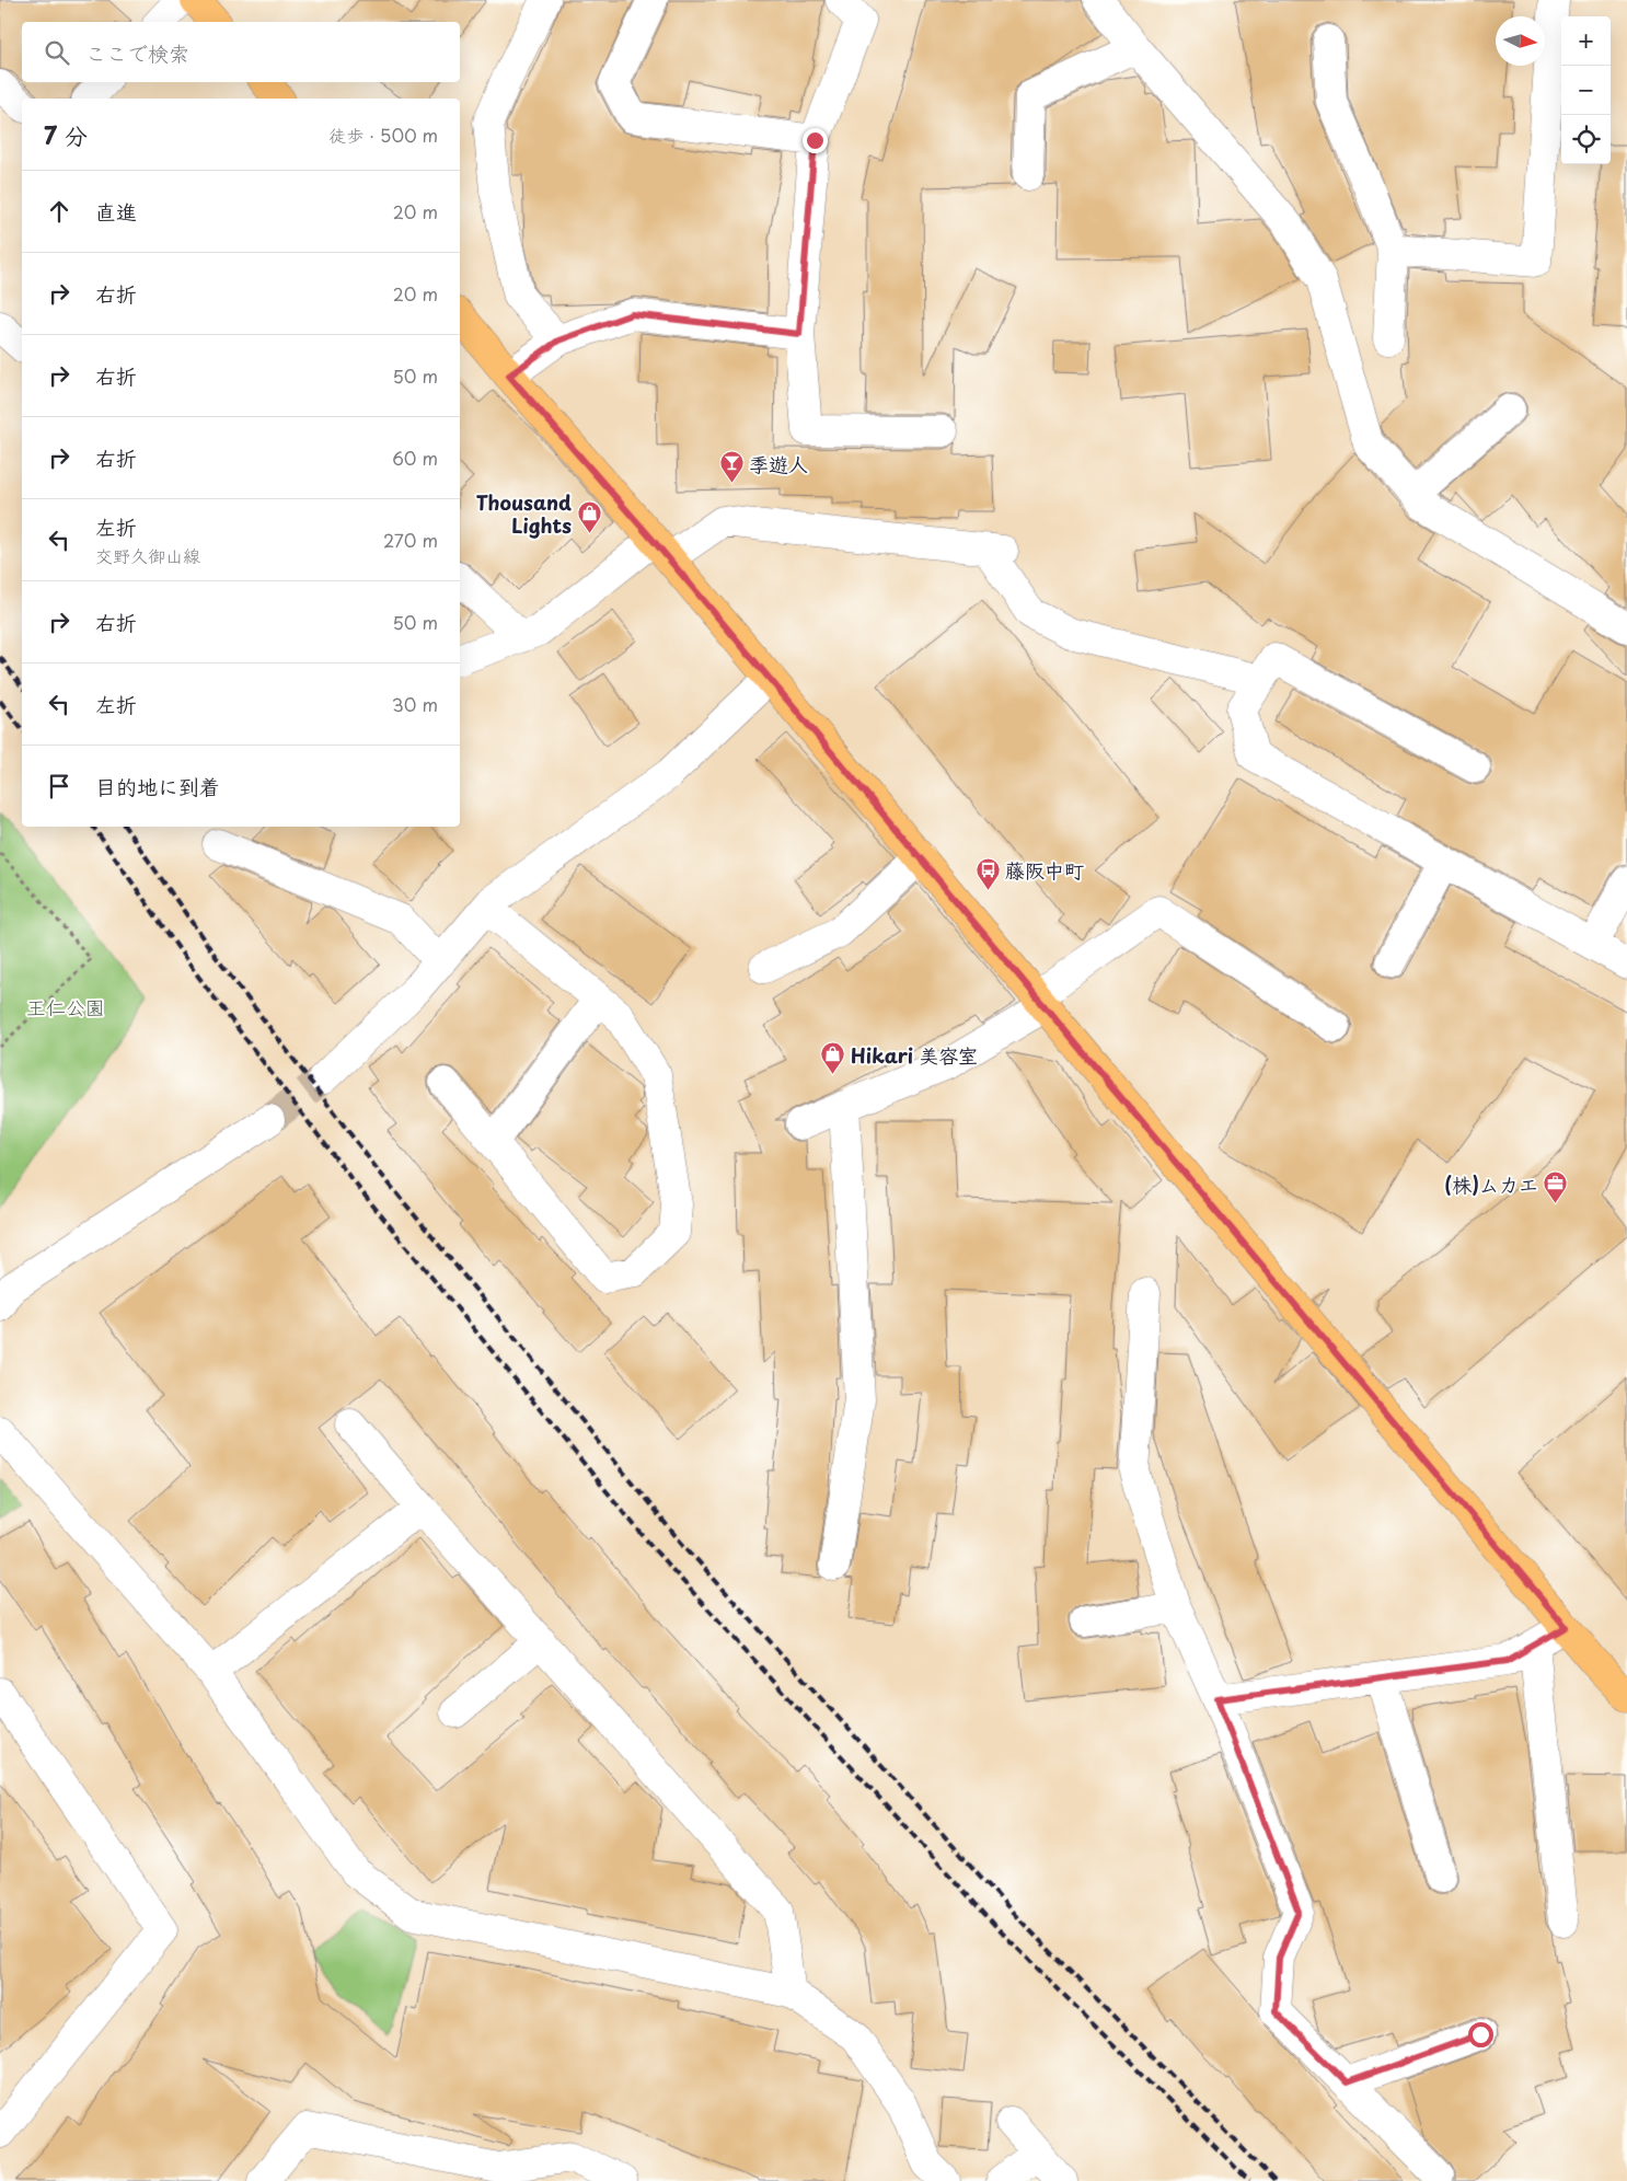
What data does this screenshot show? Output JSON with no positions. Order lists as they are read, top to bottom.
{
  "parks": ["王仁公園"],
  "places": {
    "bar": ["季遊人"],
    "shop": ["Thousand Lights", "Hikari 美容室"],
    "bus stop": ["藤阪中町"],
    "office": ["(株)ムカエ"]
  },
  "north": "right",
  "page": {
    "map_buttons": ["+", "−"],
    "search": "ここで検索",
    "heading": ["7 分", "徒歩 · 500 m"],
    "list": [
      ["直進", "20 m"],
      ["右折", "20 m"],
      ["右折", "50 m"],
      ["右折", "60 m"],
      ["左折", "交野久御山線", "270 m"],
      ["右折", "50 m"],
      ["左折", "30 m"],
      "目的地に到着"
    ]
  }
}
